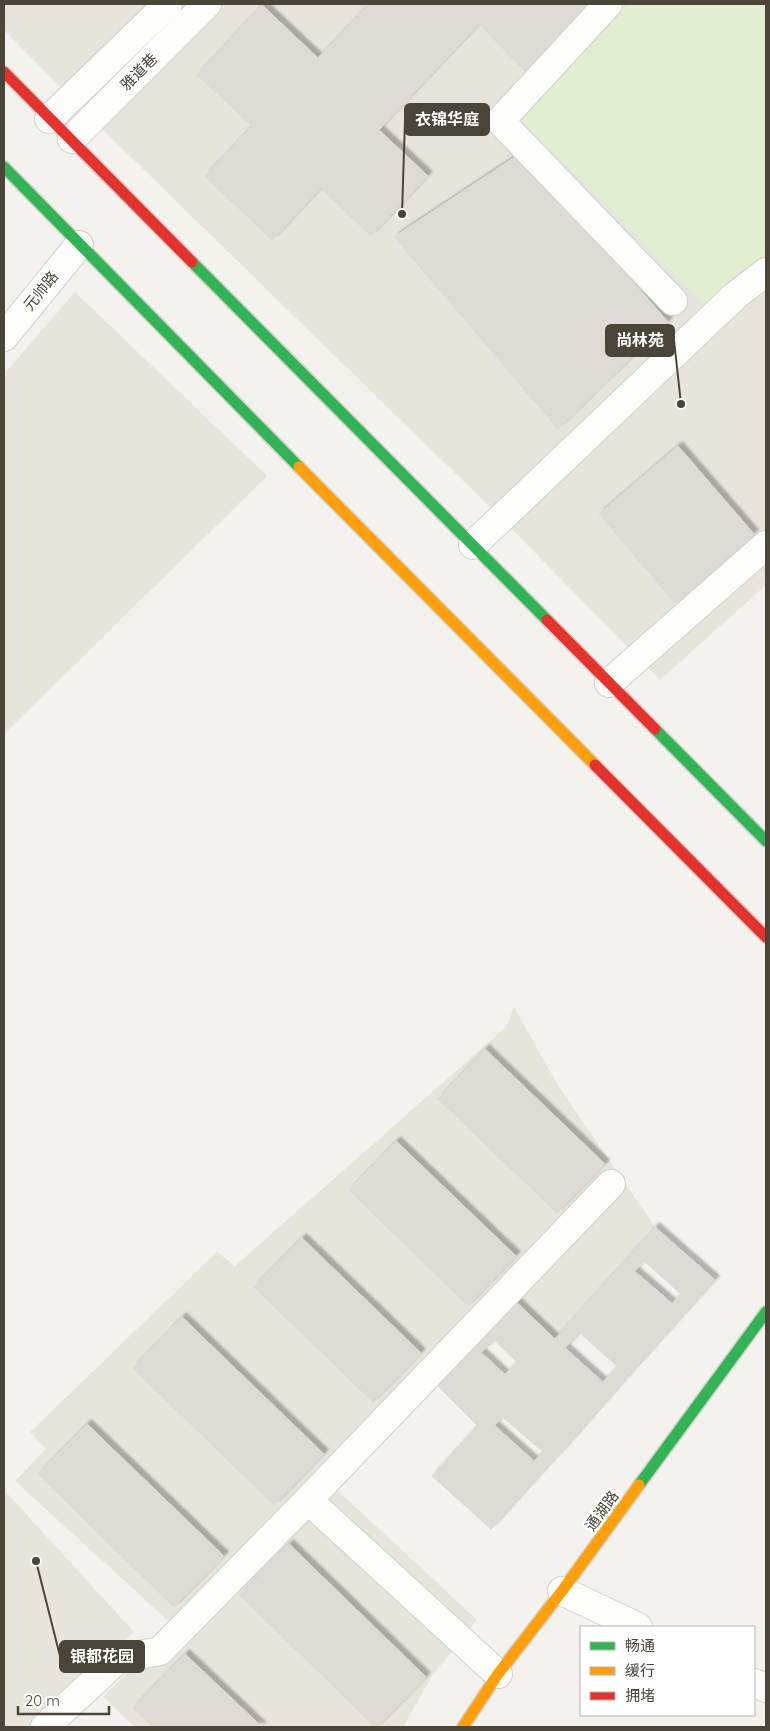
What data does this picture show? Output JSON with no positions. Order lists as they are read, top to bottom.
{
  "streets": {
    "main road": ["通湖路"],
    "street": ["雅道巷", "元帅路"]
  },
  "places": ["衣锦华庭", "尚林苑", "银都花园"],
  "legend": ["畅通", "缓行", "拥堵"],
  "scale_bar": "20 m"
}
